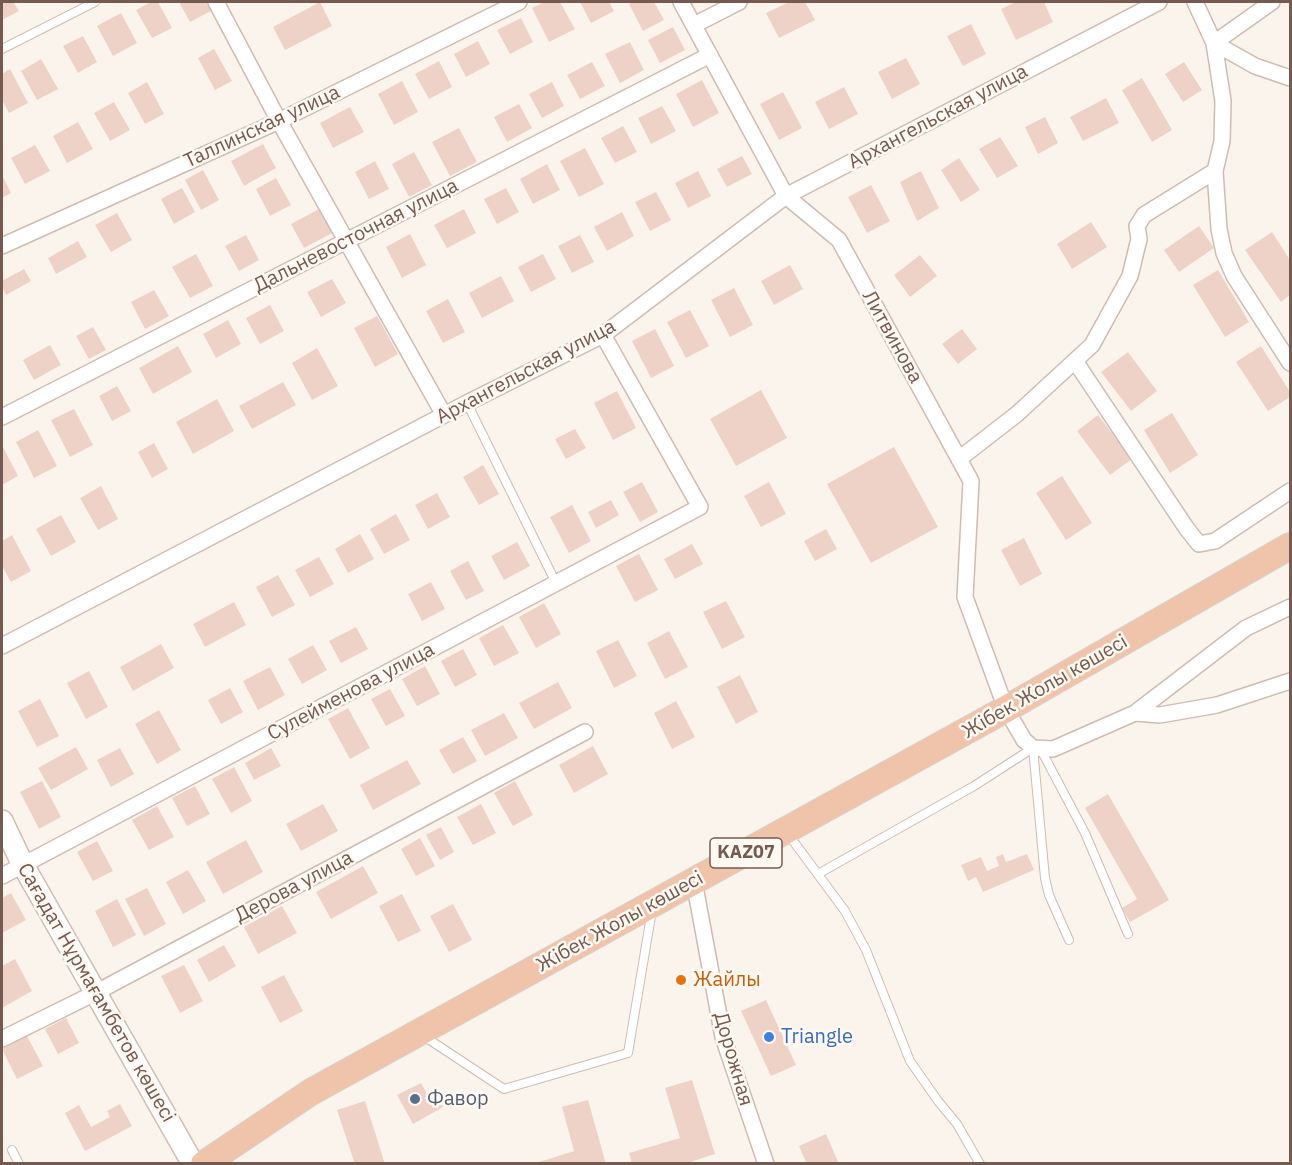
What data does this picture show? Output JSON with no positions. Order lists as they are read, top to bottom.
{
  "streets": {
    "highway": ["Жібек Жолы көшесі", "KAZ07"],
    "main road": ["Сағадат Нұрмағамбетов көшесі"],
    "street": [
      "Архангельская улица",
      "Таллинская улица",
      "Дальневосточная улица",
      "Литвинова",
      "Сулейменова улица",
      "Дерова улица",
      "Дорожная"
    ]
  },
  "crossings": [
    ["Архангельская улица", "Литвинова"],
    ["Архангельская улица", "Сулейменова улица"],
    ["Дальневосточная улица", "Литвинова"],
    ["Литвинова", "Жібек Жолы көшесі"],
    ["Жібек Жолы көшесі", "Дорожная"],
    ["Сулейменова улица", "Сағадат Нұрмағамбетов көшесі"],
    ["Дерова улица", "Сағадат Нұрмағамбетов көшесі"]
  ],
  "places": ["Жайлы", "Triangle", "Фавор"]
}
